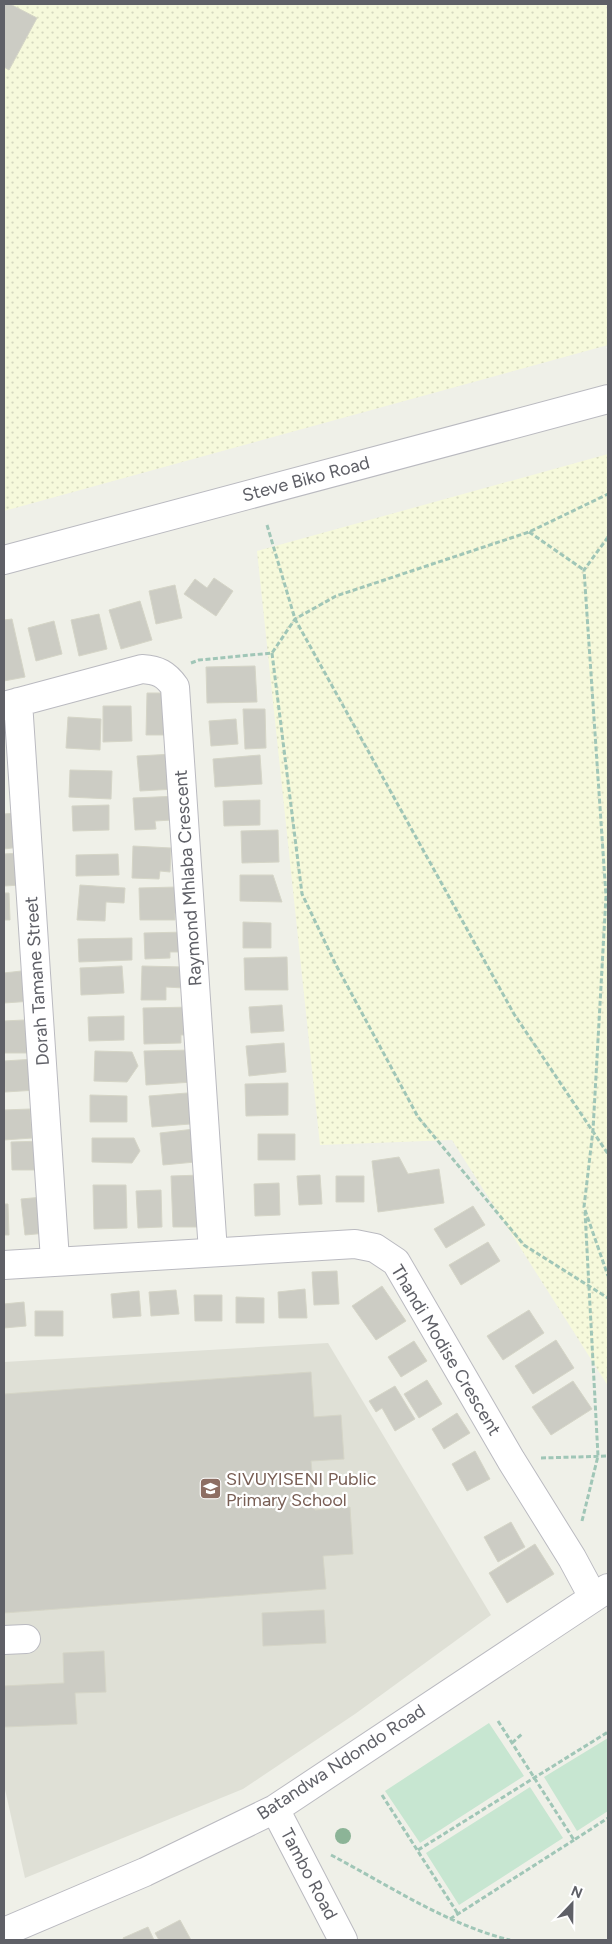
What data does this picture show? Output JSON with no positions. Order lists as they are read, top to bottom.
{
  "streets": {
    "street": [
      "Steve Biko Road",
      "Raymond Mhlaba Crescent",
      "Dorah Tamane Street",
      "Thandi Modise Crescent",
      "Batandwa Ndondo Road",
      "Tambo Road"
    ]
  },
  "crossings": [
    ["Raymond Mhlaba Crescent", "Thandi Modise Crescent"],
    ["Dorah Tamane Street", "Thandi Modise Crescent"],
    ["Thandi Modise Crescent", "Batandwa Ndondo Road"],
    ["Batandwa Ndondo Road", "Tambo Road"]
  ],
  "places": {
    "school or university": ["SIVUYISENI Public Primary School"]
  },
  "north": "top"
}
